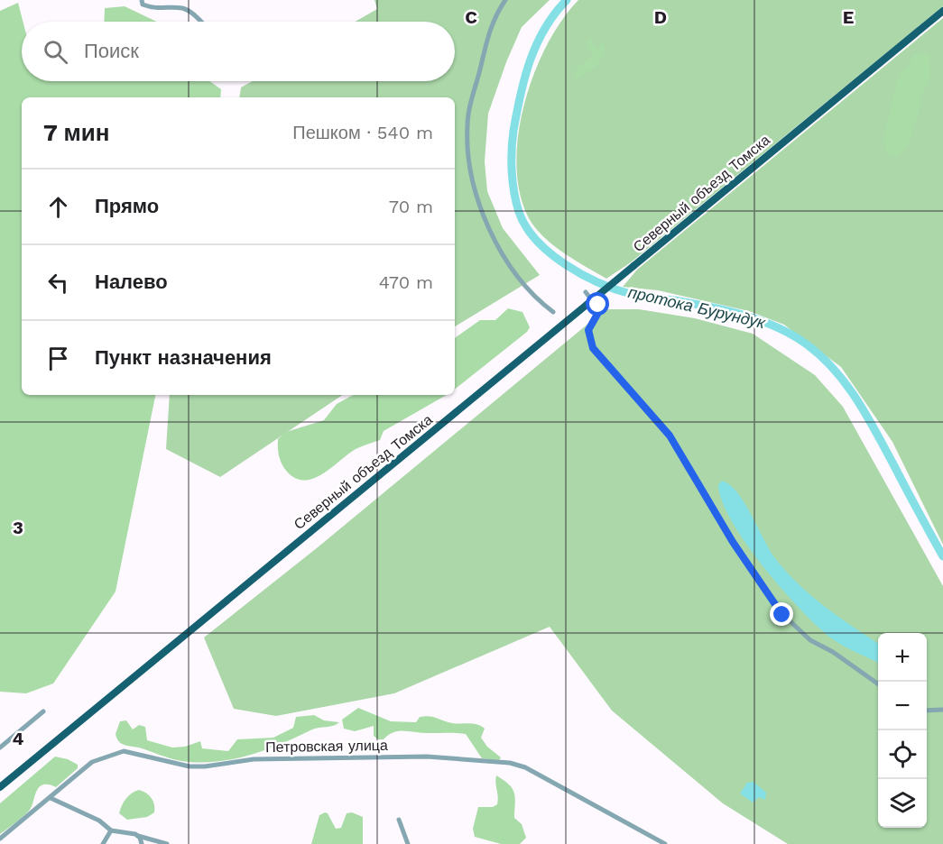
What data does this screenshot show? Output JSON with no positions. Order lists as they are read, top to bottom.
{
  "streets": {
    "main road": ["Северный объезд Томска"],
    "street": ["Петровская улица"]
  },
  "water": ["протока Бурундук"],
  "page": {
    "search": "Поиск",
    "heading": ["7 мин", "Пешком · 540 m"],
    "list": [
      ["Прямо", "70 m"],
      ["Налево", "470 m"],
      "Пункт назначения"
    ],
    "map_buttons": ["+", "−"]
  },
  "grid": {
    "columns": ["C", "D", "E"],
    "rows": ["3", "4"]
  }
}
